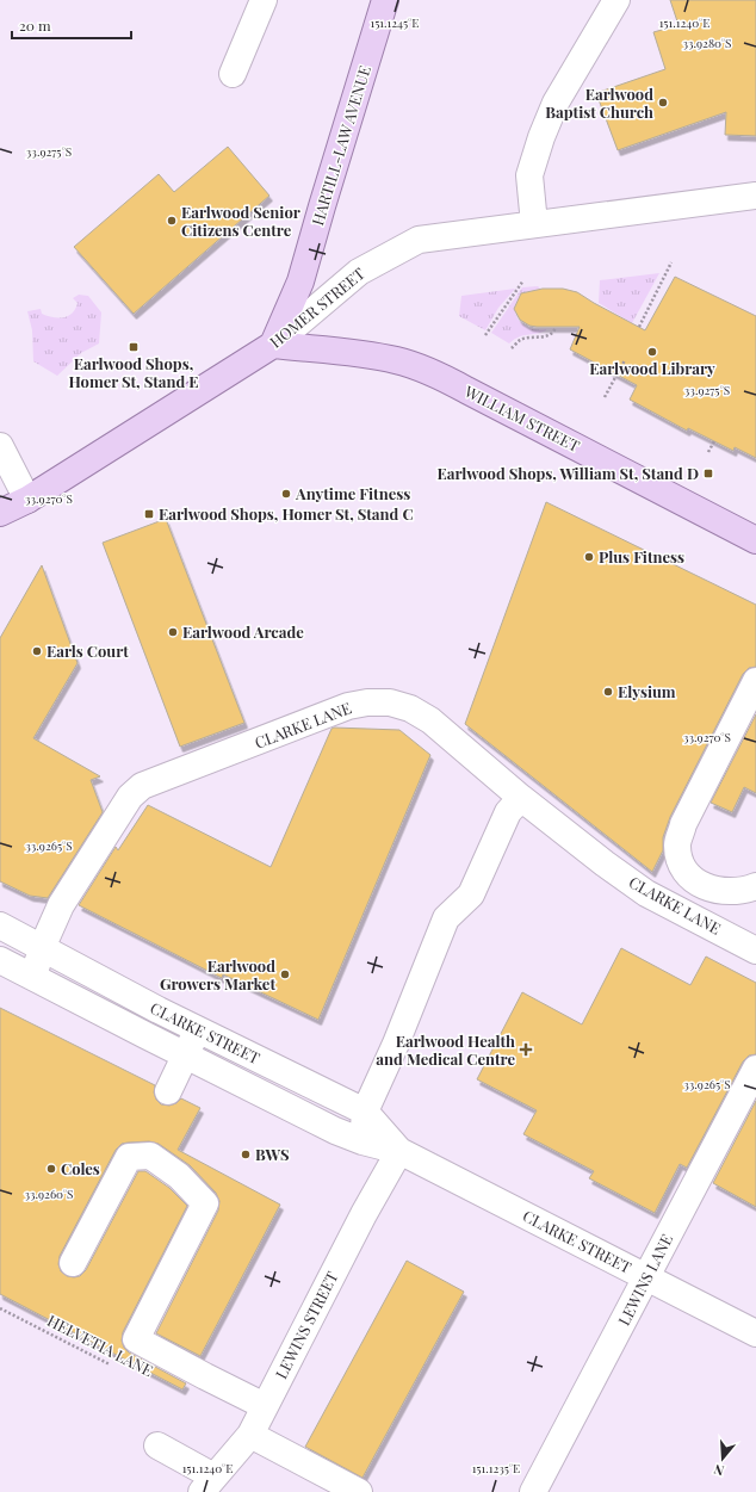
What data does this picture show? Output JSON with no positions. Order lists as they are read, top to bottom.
{
  "streets": {
    "main road": ["HARTILL-LAW AVENUE", "HOMER STREET", "WILLIAM STREET"],
    "street": [
      "CLARKE LANE",
      "CLARKE STREET",
      "LEWINS LANE",
      "LEWINS STREET"
    ],
    "path": ["HELVETIA LANE"]
  },
  "crossings": [
    ["HARTILL-LAW AVENUE", "HOMER STREET"],
    ["HARTILL-LAW AVENUE", "WILLIAM STREET"],
    ["HOMER STREET", "WILLIAM STREET"],
    ["CLARKE LANE", "CLARKE STREET"],
    ["CLARKE STREET", "LEWINS LANE"],
    ["CLARKE STREET", "LEWINS STREET"]
  ],
  "places": {
    "other": [
      "Earlwood Baptist Church",
      "Earlwood Senior Citizens Centre",
      "Earlwood Library",
      "Anytime Fitness",
      "Plus Fitness",
      "Earlwood Arcade",
      "Earls Court",
      "Elysium",
      "Earlwood Growers Market",
      "BWS",
      "Coles"
    ],
    "transit": ["Earlwood Shops, Homer St, Stand E", "Earlwood Shops, William St, Stand D", "Earlwood Shops, Homer St, Stand C"],
    "health": ["Earlwood Health and Medical Centre"]
  },
  "scale_bar": "20 m",
  "north": "bottom",
  "coordinates": [
    "151.1245°E",
    "151.1240°E",
    "33.9280°S",
    "33.9275°S",
    "33.9270°S",
    "33.9265°S",
    "33.9260°S",
    "151.1235°E"
  ]
}
